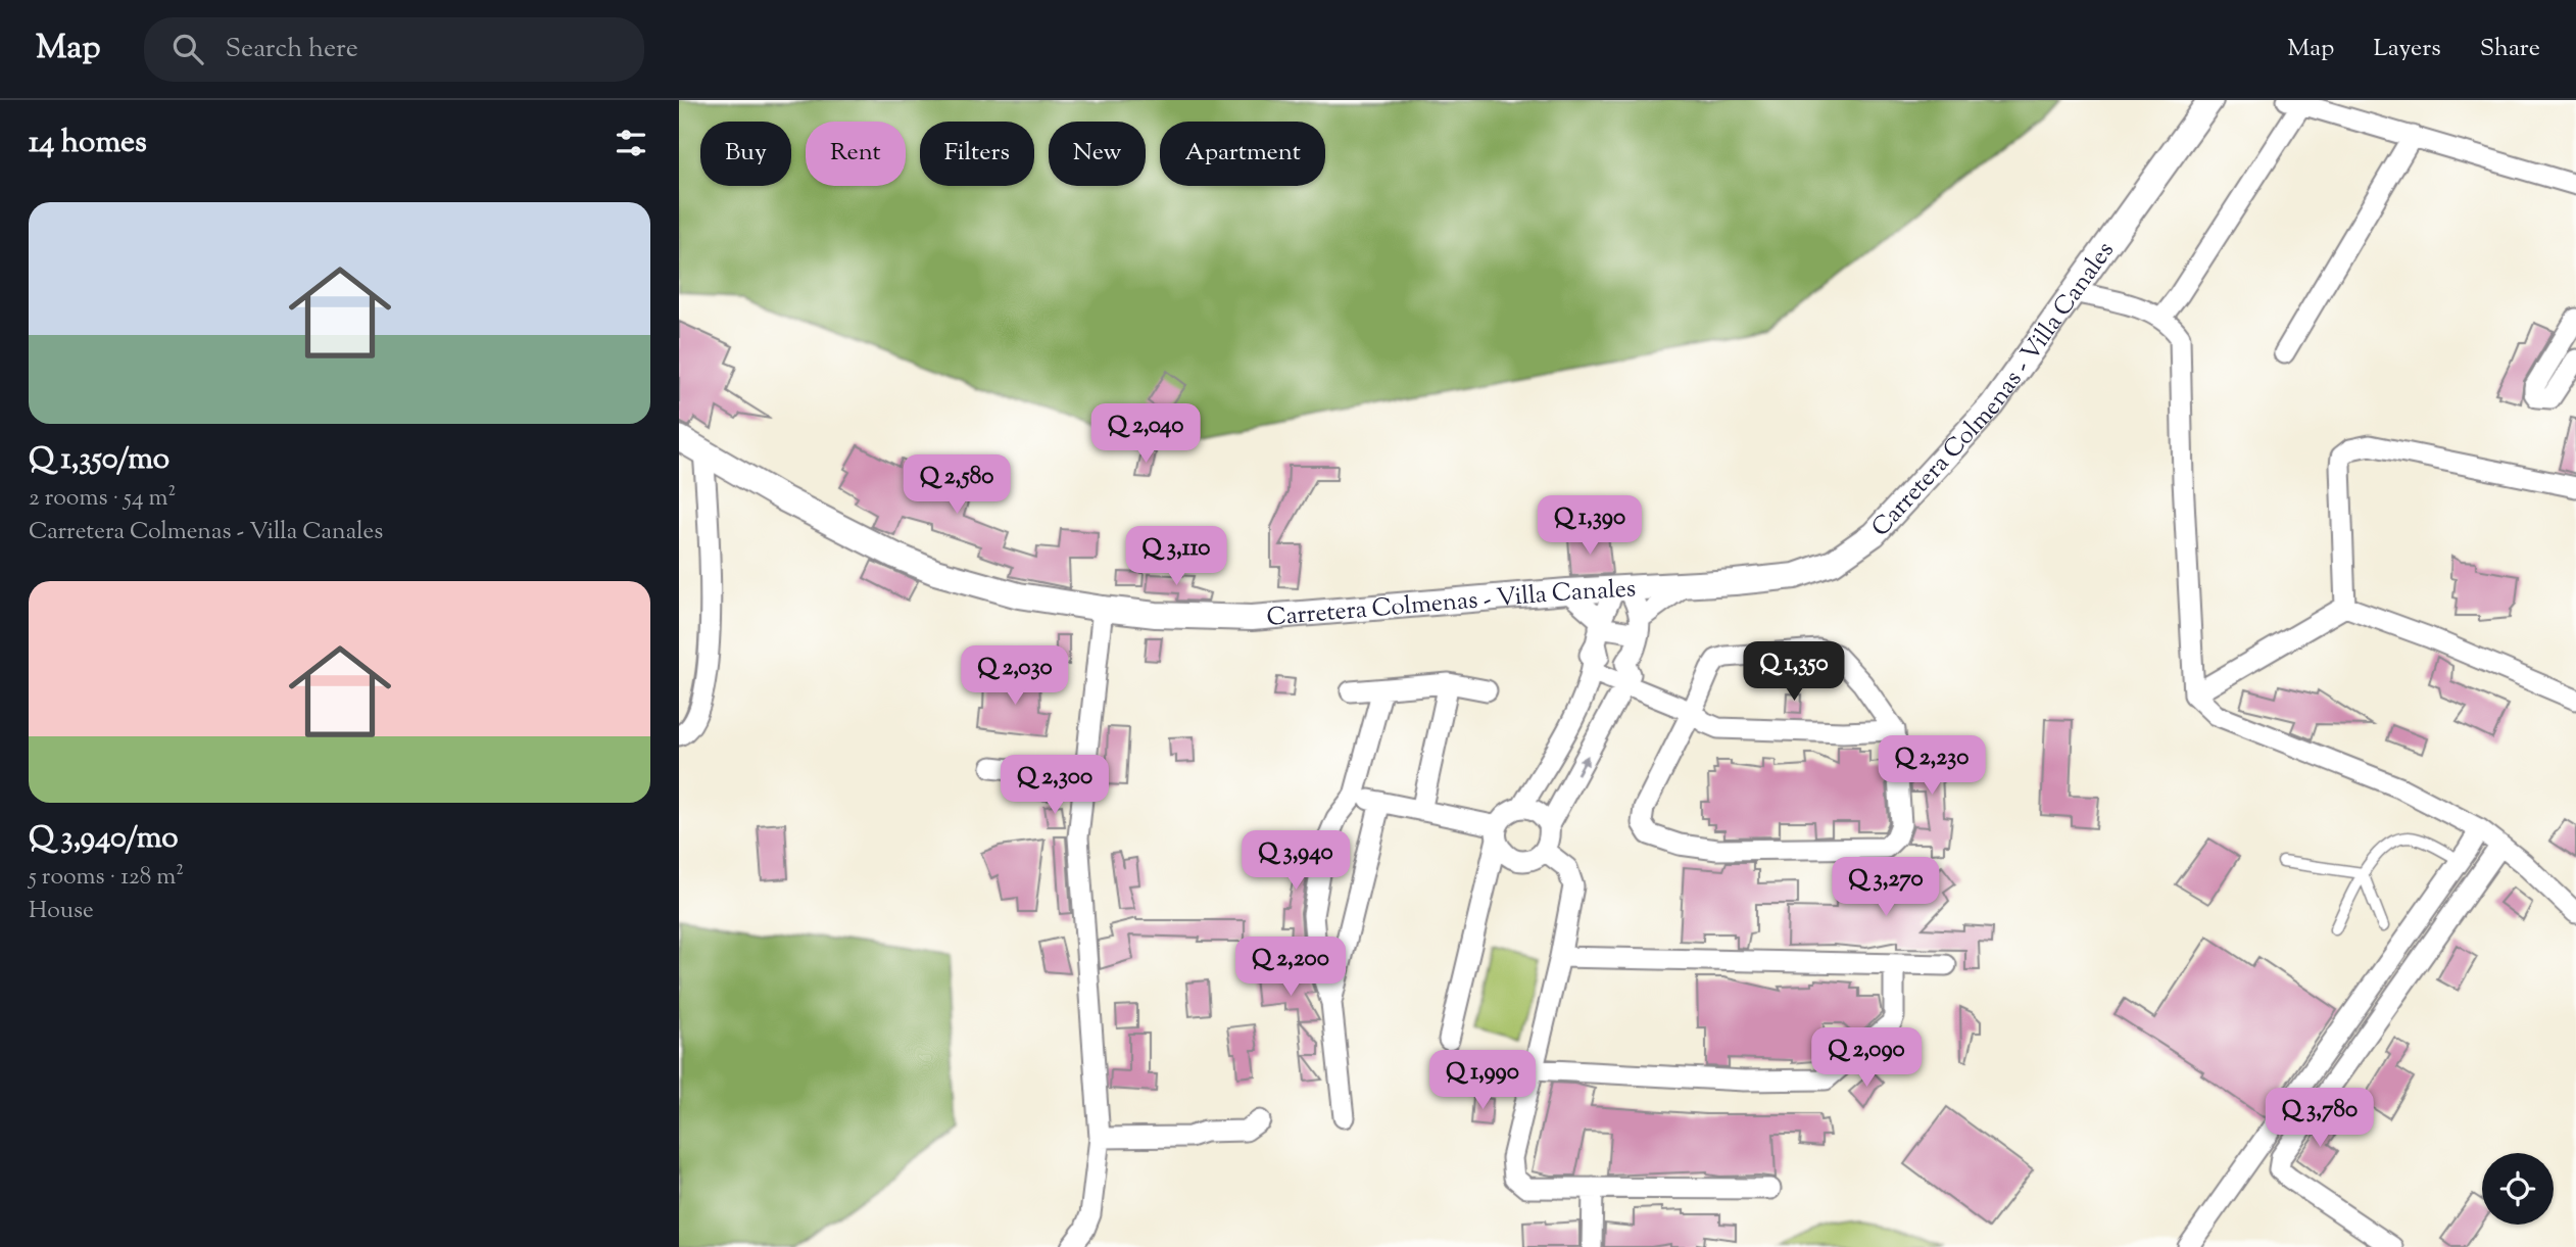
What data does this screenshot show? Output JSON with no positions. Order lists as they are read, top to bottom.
{
  "streets": {
    "street": ["Carretera Colmenas - Villa Canales"]
  },
  "page": {
    "header": "Map",
    "search": "Search here",
    "nav": ["Map", "Layers", "Share"],
    "heading": "14 homes",
    "chip": [
      "Buy",
      "Rent",
      "Filters",
      "New",
      "Apartment"
    ],
    "list": [
      {
        "name": "Q 1,350/mo",
        "note": "2 rooms · 54 m² · Carretera Colmenas - Villa Canales"
      },
      {
        "name": "Q 3,940/mo",
        "note": "5 rooms · 128 m² · House"
      }
    ],
    "price": [
      "Q 2,040",
      "Q 2,580",
      "Q 1,390",
      "Q 3,110",
      "Q 1,350",
      "Q 2,030",
      "Q 2,230",
      "Q 2,300",
      "Q 3,940",
      "Q 3,270",
      "Q 2,200",
      "Q 2,090",
      "Q 1,990",
      "Q 3,780"
    ]
  }
}
